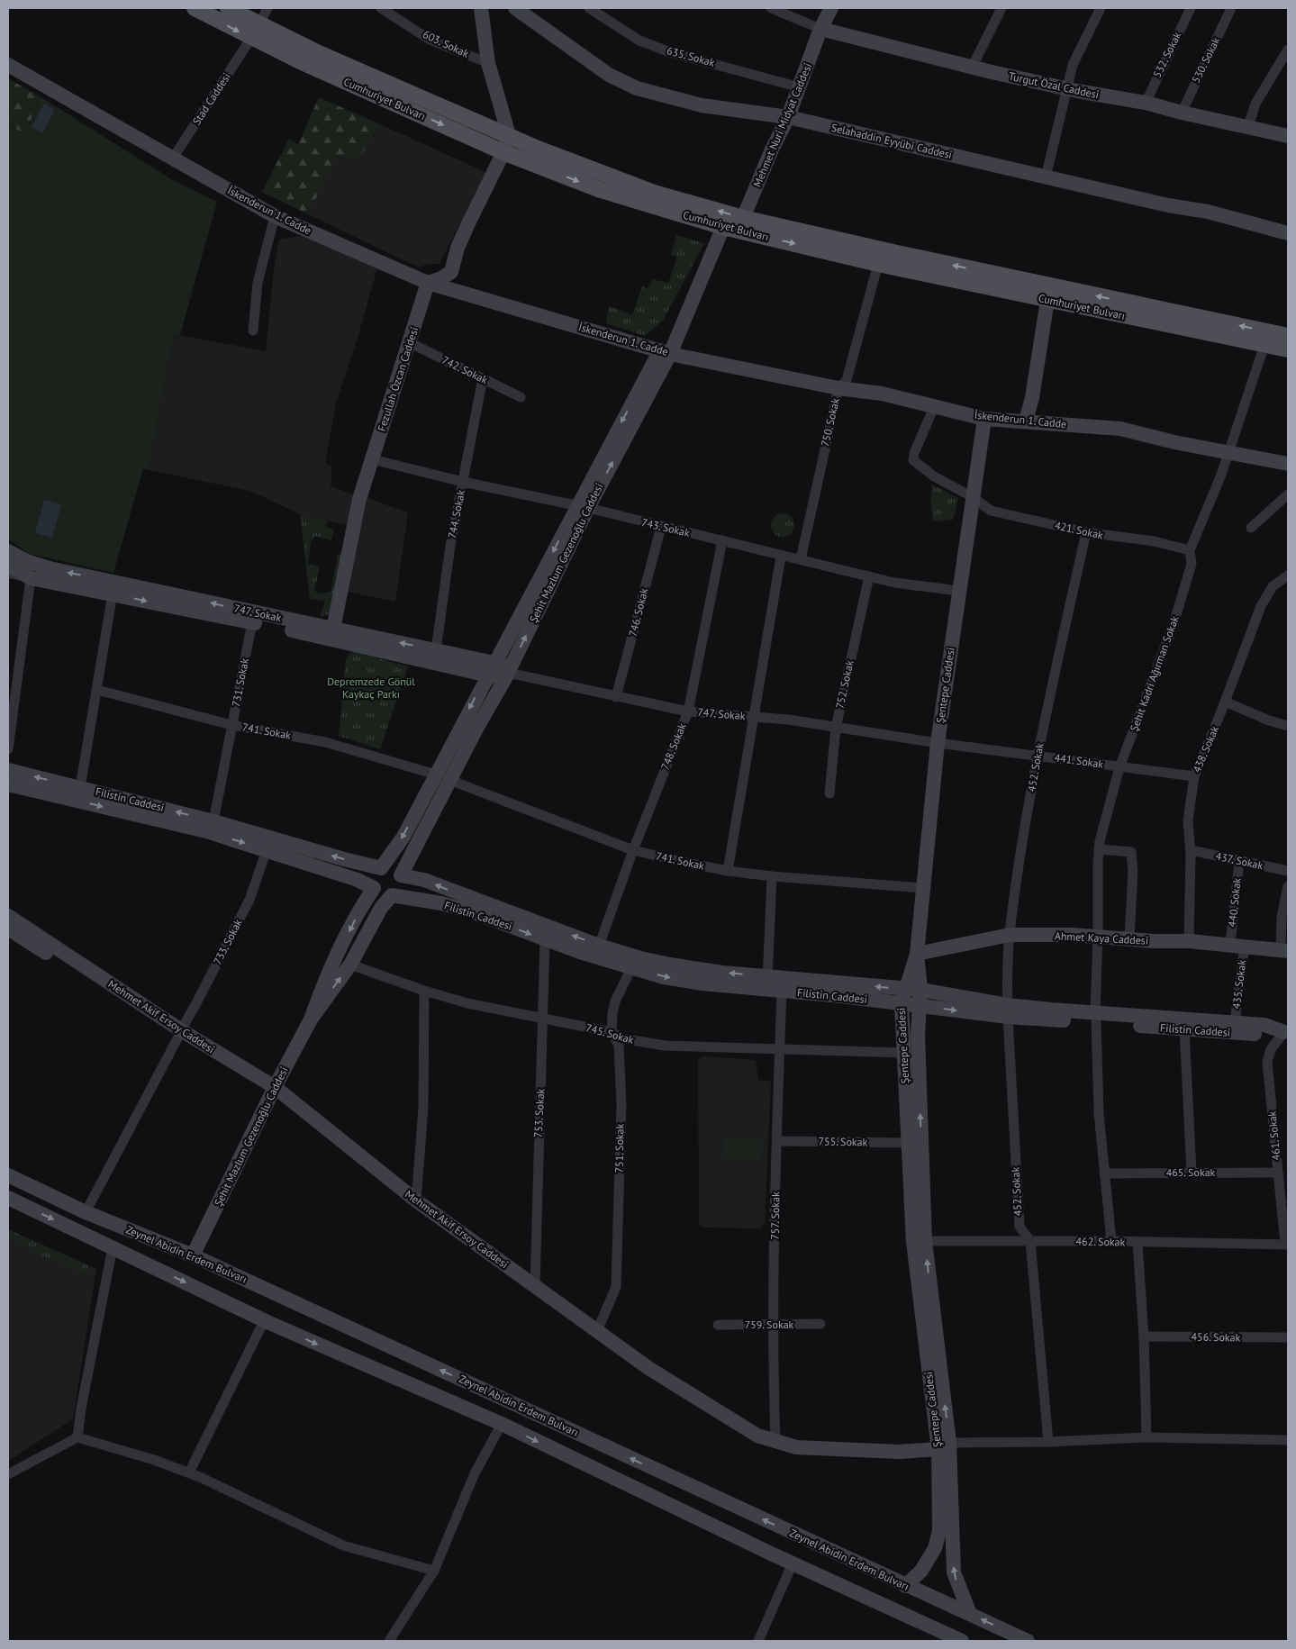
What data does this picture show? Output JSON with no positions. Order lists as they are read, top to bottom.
{
  "streets": {
    "main road": ["Cumhuriyet Bulvarı"],
    "street": [
      "603. Sokak",
      "532. Sokak",
      "635. Sokak",
      "530. Sokak",
      "Turgut Özal Caddesi",
      "Stad Caddesi",
      "Mehmet Nuri Midyat Caddesi",
      "Selahaddin Eyyübi Caddesi",
      "İskenderun 1. Cadde",
      "742. Sokak",
      "Fezullah Özcan Caddesi",
      "750. Sokak",
      "744. Sokak",
      "743. Sokak",
      "421. Sokak",
      "Şehit Mazlum Gezenoğlu Caddesi",
      "746. Sokak",
      "747. Sokak",
      "Şehit Kadri Ağırman Sokak",
      "731. Sokak",
      "752. Sokak",
      "Şentepe Caddesi",
      "741. Sokak",
      "748. Sokak",
      "438. Sokak",
      "441. Sokak",
      "452. Sokak",
      "Filistin Caddesi",
      "437. Sokak",
      "440. Sokak",
      "Ahmet Kaya Caddesi",
      "733. Sokak",
      "435. Sokak",
      "Mehmet Akif Ersoy Caddesi",
      "745. Sokak",
      "753. Sokak",
      "461. Sokak",
      "755. Sokak",
      "751. Sokak",
      "465. Sokak",
      "757. Sokak",
      "462. Sokak",
      "Zeynel Abidin Erdem Bulvarı",
      "759. Sokak",
      "456. Sokak"
    ]
  },
  "crossings": [
    ["532. Sokak", "Turgut Özal Caddesi"],
    ["635. Sokak", "Mehmet Nuri Midyat Caddesi"],
    ["530. Sokak", "Turgut Özal Caddesi"],
    ["Turgut Özal Caddesi", "Mehmet Nuri Midyat Caddesi"],
    ["Stad Caddesi", "Cumhuriyet Bulvarı"],
    ["Stad Caddesi", "İskenderun 1. Cadde"],
    ["Cumhuriyet Bulvarı", "Mehmet Nuri Midyat Caddesi"],
    ["Cumhuriyet Bulvarı", "750. Sokak"],
    ["Cumhuriyet Bulvarı", "Şehit Mazlum Gezenoğlu Caddesi"],
    ["Cumhuriyet Bulvarı", "Şehit Kadri Ağırman Sokak"],
    ["Mehmet Nuri Midyat Caddesi", "Selahaddin Eyyübi Caddesi"],
    ["İskenderun 1. Cadde", "Fezullah Özcan Caddesi"],
    ["İskenderun 1. Cadde", "750. Sokak"],
    ["İskenderun 1. Cadde", "421. Sokak"],
    ["İskenderun 1. Cadde", "Şehit Mazlum Gezenoğlu Caddesi"],
    ["İskenderun 1. Cadde", "Şehit Kadri Ağırman Sokak"],
    ["İskenderun 1. Cadde", "Şentepe Caddesi"],
    ["742. Sokak", "Fezullah Özcan Caddesi"],
    ["742. Sokak", "744. Sokak"],
    ["Fezullah Özcan Caddesi", "743. Sokak"],
    ["Fezullah Özcan Caddesi", "747. Sokak"],
    ["750. Sokak", "743. Sokak"],
    ["744. Sokak", "743. Sokak"],
    ["744. Sokak", "747. Sokak"],
    ["743. Sokak", "Şehit Mazlum Gezenoğlu Caddesi"],
    ["743. Sokak", "746. Sokak"],
    ["743. Sokak", "752. Sokak"],
    ["743. Sokak", "Şentepe Caddesi"],
    ["743. Sokak", "748. Sokak"],
    ["421. Sokak", "Şehit Kadri Ağırman Sokak"],
    ["421. Sokak", "Şentepe Caddesi"],
    ["421. Sokak", "452. Sokak"],
    ["Şehit Mazlum Gezenoğlu Caddesi", "747. Sokak"],
    ["Şehit Mazlum Gezenoğlu Caddesi", "741. Sokak"],
    ["Şehit Mazlum Gezenoğlu Caddesi", "Filistin Caddesi"],
    ["Şehit Mazlum Gezenoğlu Caddesi", "Mehmet Akif Ersoy Caddesi"],
    ["Şehit Mazlum Gezenoğlu Caddesi", "745. Sokak"],
    ["Şehit Mazlum Gezenoğlu Caddesi", "Zeynel Abidin Erdem Bulvarı"],
    ["746. Sokak", "747. Sokak"],
    ["747. Sokak", "752. Sokak"],
    ["747. Sokak", "Şentepe Caddesi"],
    ["747. Sokak", "748. Sokak"],
    ["747. Sokak", "441. Sokak"],
    ["Şehit Kadri Ağırman Sokak", "441. Sokak"],
    ["Şehit Kadri Ağırman Sokak", "Filistin Caddesi"],
    ["Şehit Kadri Ağırman Sokak", "Ahmet Kaya Caddesi"],
    ["Şehit Kadri Ağırman Sokak", "465. Sokak"],
    ["Şehit Kadri Ağırman Sokak", "462. Sokak"],
    ["731. Sokak", "741. Sokak"],
    ["731. Sokak", "Filistin Caddesi"],
    ["Şentepe Caddesi", "741. Sokak"],
    ["Şentepe Caddesi", "441. Sokak"],
    ["Şentepe Caddesi", "Filistin Caddesi"],
    ["Şentepe Caddesi", "Ahmet Kaya Caddesi"],
    ["Şentepe Caddesi", "Mehmet Akif Ersoy Caddesi"],
    ["Şentepe Caddesi", "745. Sokak"],
    ["Şentepe Caddesi", "755. Sokak"],
    ["Şentepe Caddesi", "462. Sokak"],
    ["Şentepe Caddesi", "Zeynel Abidin Erdem Bulvarı"],
    ["741. Sokak", "748. Sokak"],
    ["741. Sokak", "757. Sokak"],
    ["748. Sokak", "Filistin Caddesi"],
    ["438. Sokak", "441. Sokak"],
    ["438. Sokak", "437. Sokak"],
    ["438. Sokak", "Ahmet Kaya Caddesi"],
    ["441. Sokak", "452. Sokak"],
    ["452. Sokak", "Filistin Caddesi"],
    ["452. Sokak", "Ahmet Kaya Caddesi"],
    ["452. Sokak", "462. Sokak"],
    ["Filistin Caddesi", "733. Sokak"],
    ["Filistin Caddesi", "435. Sokak"],
    ["Filistin Caddesi", "753. Sokak"],
    ["Filistin Caddesi", "461. Sokak"],
    ["Filistin Caddesi", "751. Sokak"],
    ["Filistin Caddesi", "757. Sokak"],
    ["437. Sokak", "440. Sokak"],
    ["440. Sokak", "Ahmet Kaya Caddesi"],
    ["440. Sokak", "435. Sokak"],
    ["Ahmet Kaya Caddesi", "435. Sokak"],
    ["733. Sokak", "Mehmet Akif Ersoy Caddesi"],
    ["733. Sokak", "Zeynel Abidin Erdem Bulvarı"],
    ["Mehmet Akif Ersoy Caddesi", "753. Sokak"],
    ["Mehmet Akif Ersoy Caddesi", "751. Sokak"],
    ["Mehmet Akif Ersoy Caddesi", "757. Sokak"],
    ["745. Sokak", "753. Sokak"],
    ["745. Sokak", "751. Sokak"],
    ["745. Sokak", "757. Sokak"],
    ["461. Sokak", "465. Sokak"],
    ["461. Sokak", "462. Sokak"],
    ["755. Sokak", "757. Sokak"],
    ["757. Sokak", "759. Sokak"]
  ],
  "parks": ["Depremzede Gönül Kaykaç Parkı"]
}
